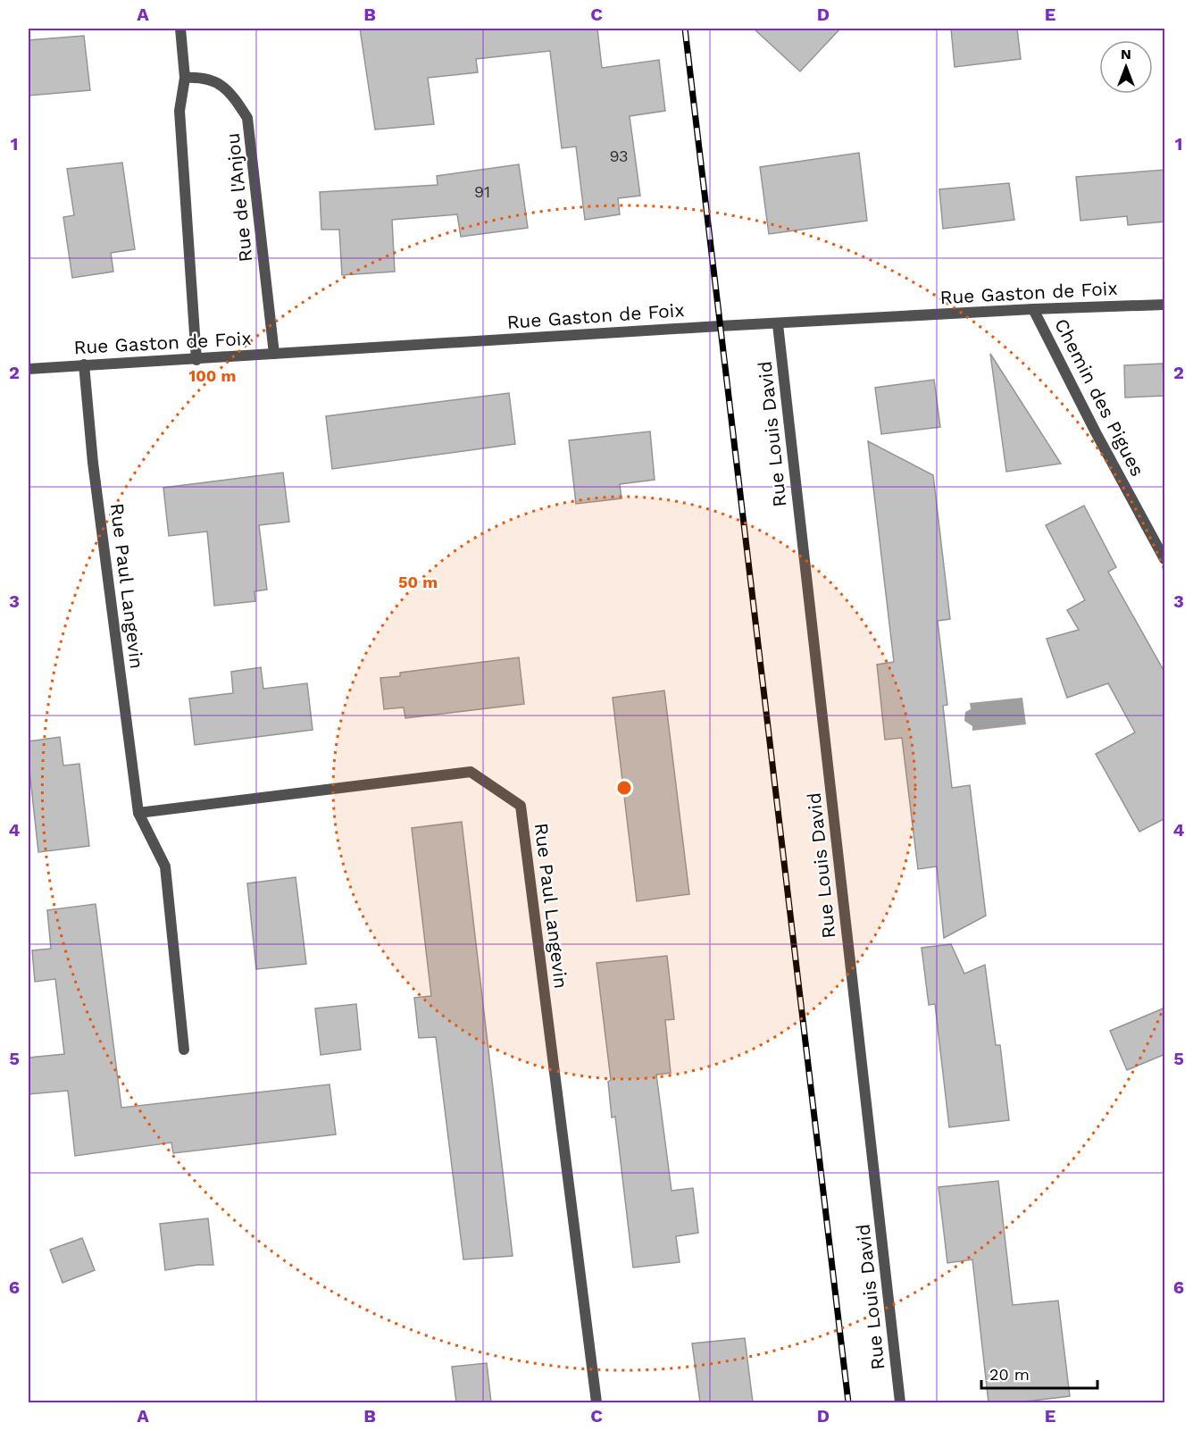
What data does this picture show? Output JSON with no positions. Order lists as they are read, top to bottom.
{
  "streets": {
    "street": [
      "Rue de l'Anjou",
      "Rue Gaston de Foix",
      "Chemin des Pigues",
      "Rue Louis David",
      "Rue Paul Langevin"
    ]
  },
  "crossings": [
    ["Rue de l'Anjou", "Rue Gaston de Foix"],
    ["Rue Gaston de Foix", "Chemin des Pigues"],
    ["Rue Gaston de Foix", "Rue Louis David"],
    ["Rue Gaston de Foix", "Rue Paul Langevin"]
  ],
  "house_numbers": ["93", "91"],
  "scale_bar": "20 m",
  "north": "top",
  "grid": {
    "columns": [
      "A",
      "B",
      "C",
      "D",
      "E"
    ],
    "rows": [
      "1",
      "2",
      "3",
      "4",
      "5",
      "6"
    ]
  },
  "rings": ["100 m", "50 m"]
}
